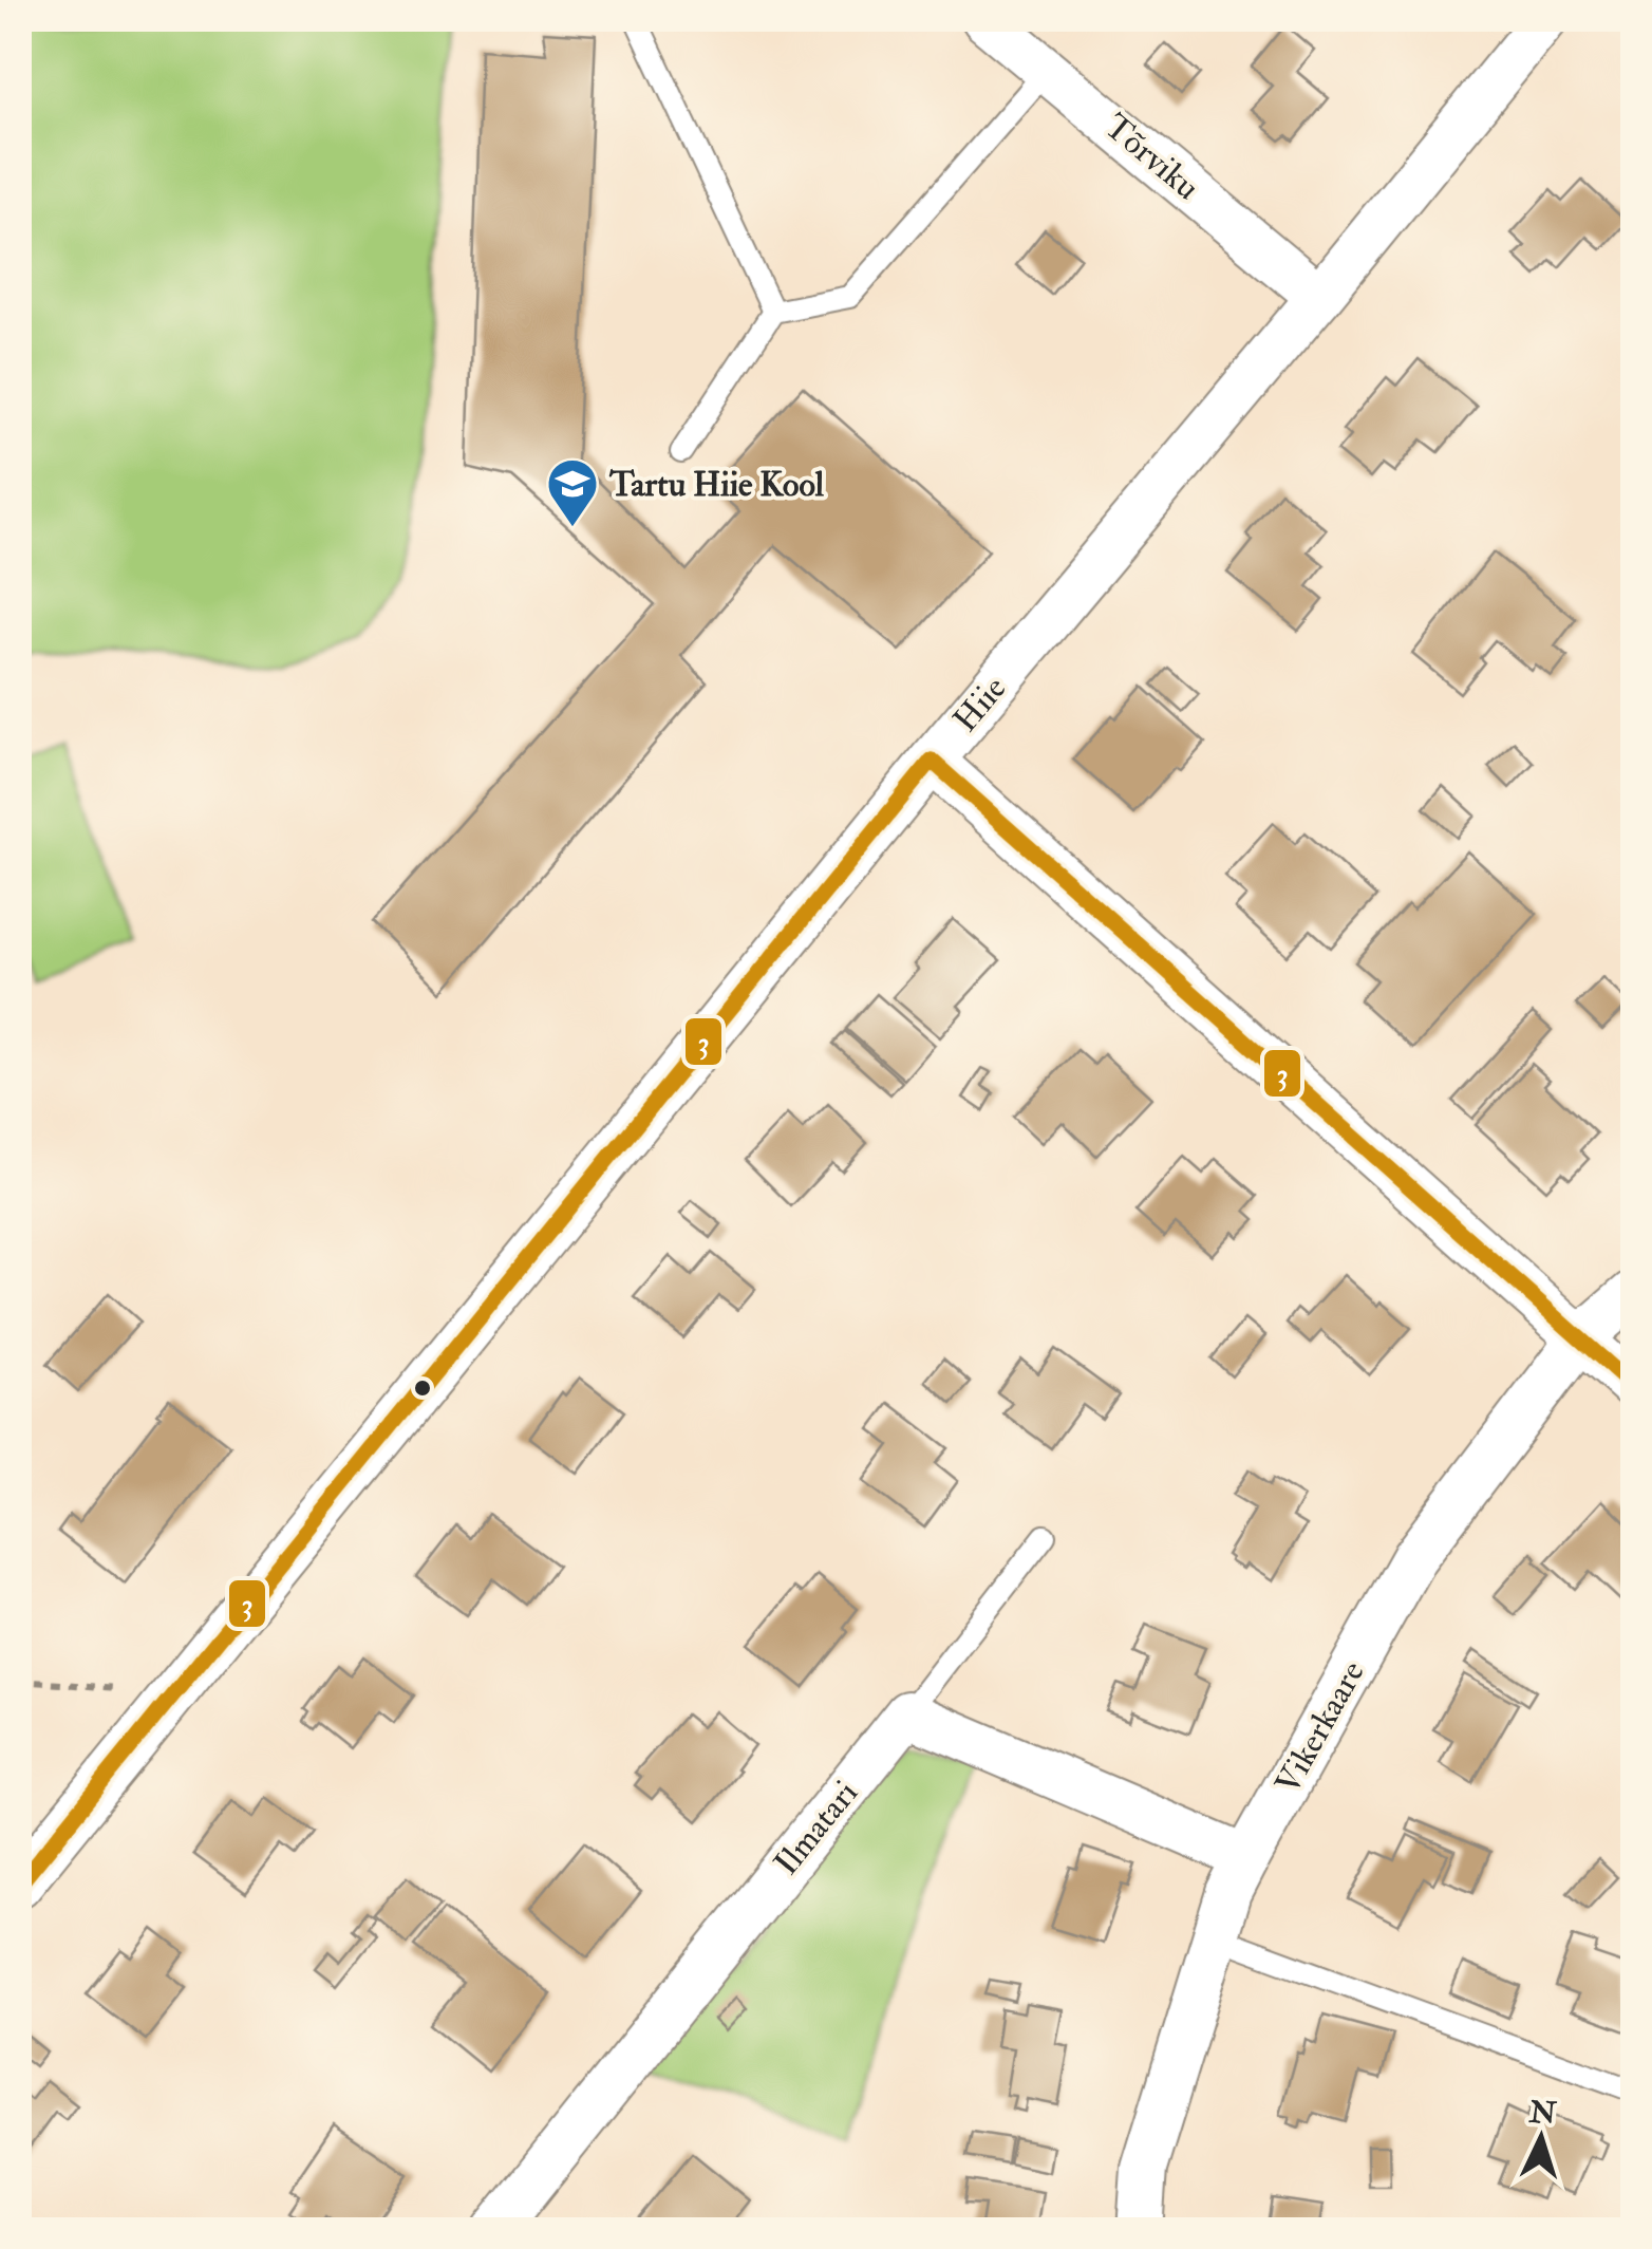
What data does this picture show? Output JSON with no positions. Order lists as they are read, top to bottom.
{
  "streets": {
    "street": [
      "Tõrviku",
      "Hiie",
      "Vikerkaare",
      "Ilmatari"
    ]
  },
  "crossings": [
    ["Tõrviku", "Hiie"]
  ],
  "places": {
    "school or university": ["Tartu Hiie Kool"]
  },
  "lines": ["transit line 3"],
  "north": "top"
}
